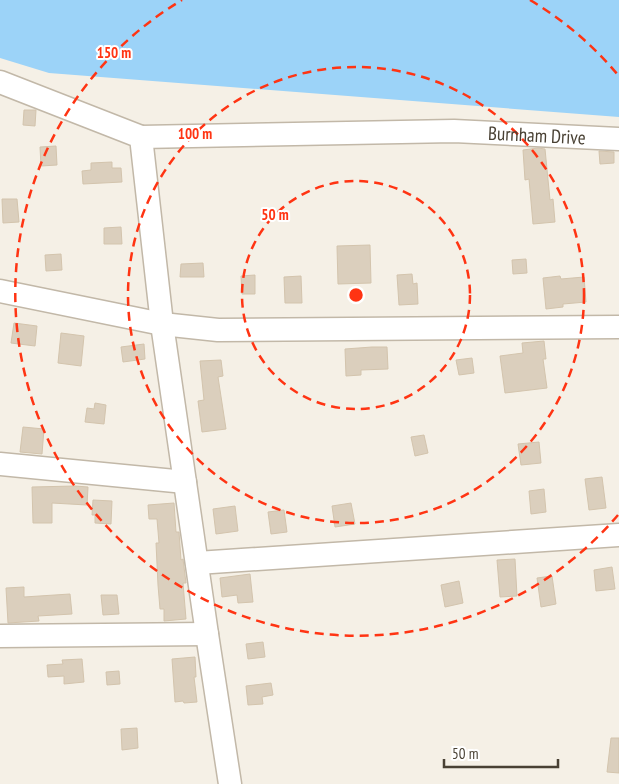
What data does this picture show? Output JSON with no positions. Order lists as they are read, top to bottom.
{
  "streets": {
    "street": ["Burnham Drive"]
  },
  "scale_bar": "50 m",
  "rings": ["150 m", "100 m", "50 m"]
}
